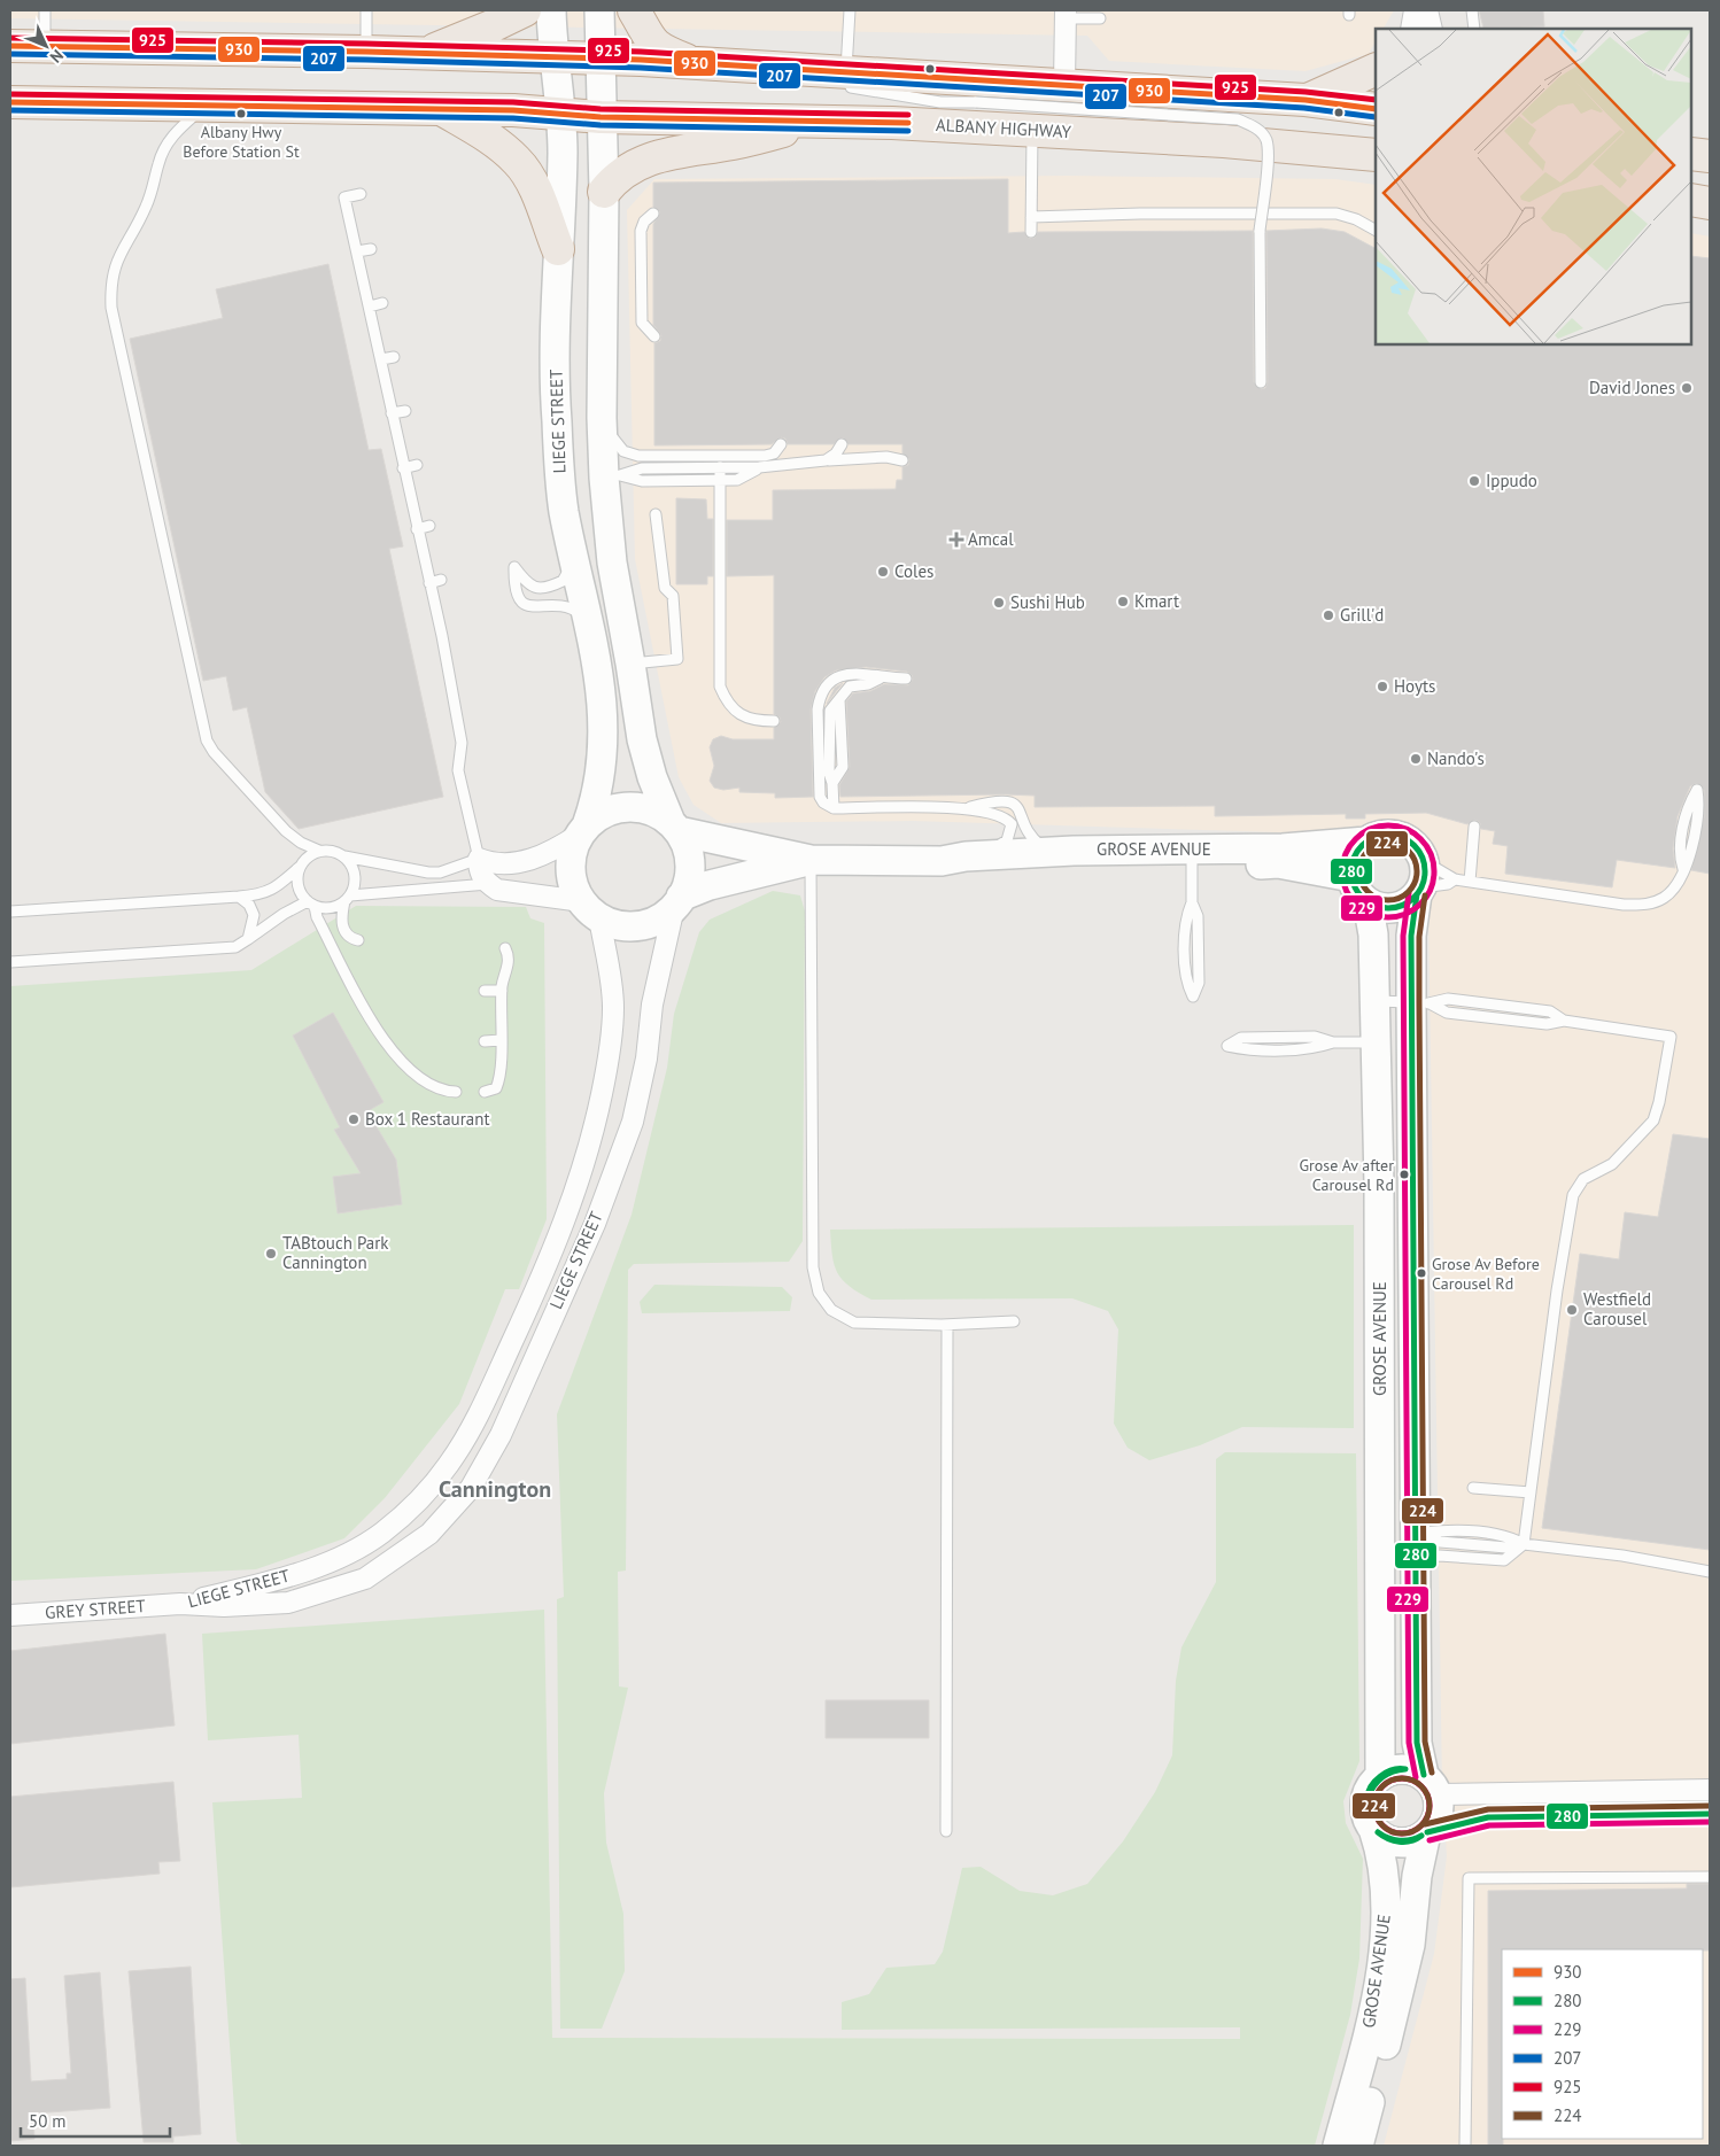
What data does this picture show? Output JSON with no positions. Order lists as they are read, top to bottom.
{
  "streets": {
    "highway": ["ALBANY HIGHWAY"],
    "street": ["LIEGE STREET", "GROSE AVENUE", "GREY STREET"]
  },
  "crossings": [
    ["ALBANY HIGHWAY", "LIEGE STREET"],
    ["LIEGE STREET", "GROSE AVENUE"],
    ["LIEGE STREET", "GREY STREET"]
  ],
  "districts": ["Cannington"],
  "places": {
    "other": [
      "Albany Hwy Before Station St",
      "David Jones",
      "Ippudo",
      "Coles",
      "Kmart",
      "Sushi Hub",
      "Grill'd",
      "Hoyts",
      "Nando's",
      "Box 1 Restaurant",
      "Grose Av after Carousel Rd",
      "TABtouch Park Cannington",
      "Grose Av Before Carousel Rd",
      "Westfield Carousel"
    ],
    "health": ["Amcal"]
  },
  "lines": [
    "transit line 925",
    "transit line 930",
    "transit line 207",
    "transit line 229",
    "transit line 280",
    "transit line 224"
  ],
  "legend": [
    "930",
    "280",
    "229",
    "207",
    "925",
    "224"
  ],
  "scale_bar": "50 m",
  "north": "bottom right"
}
